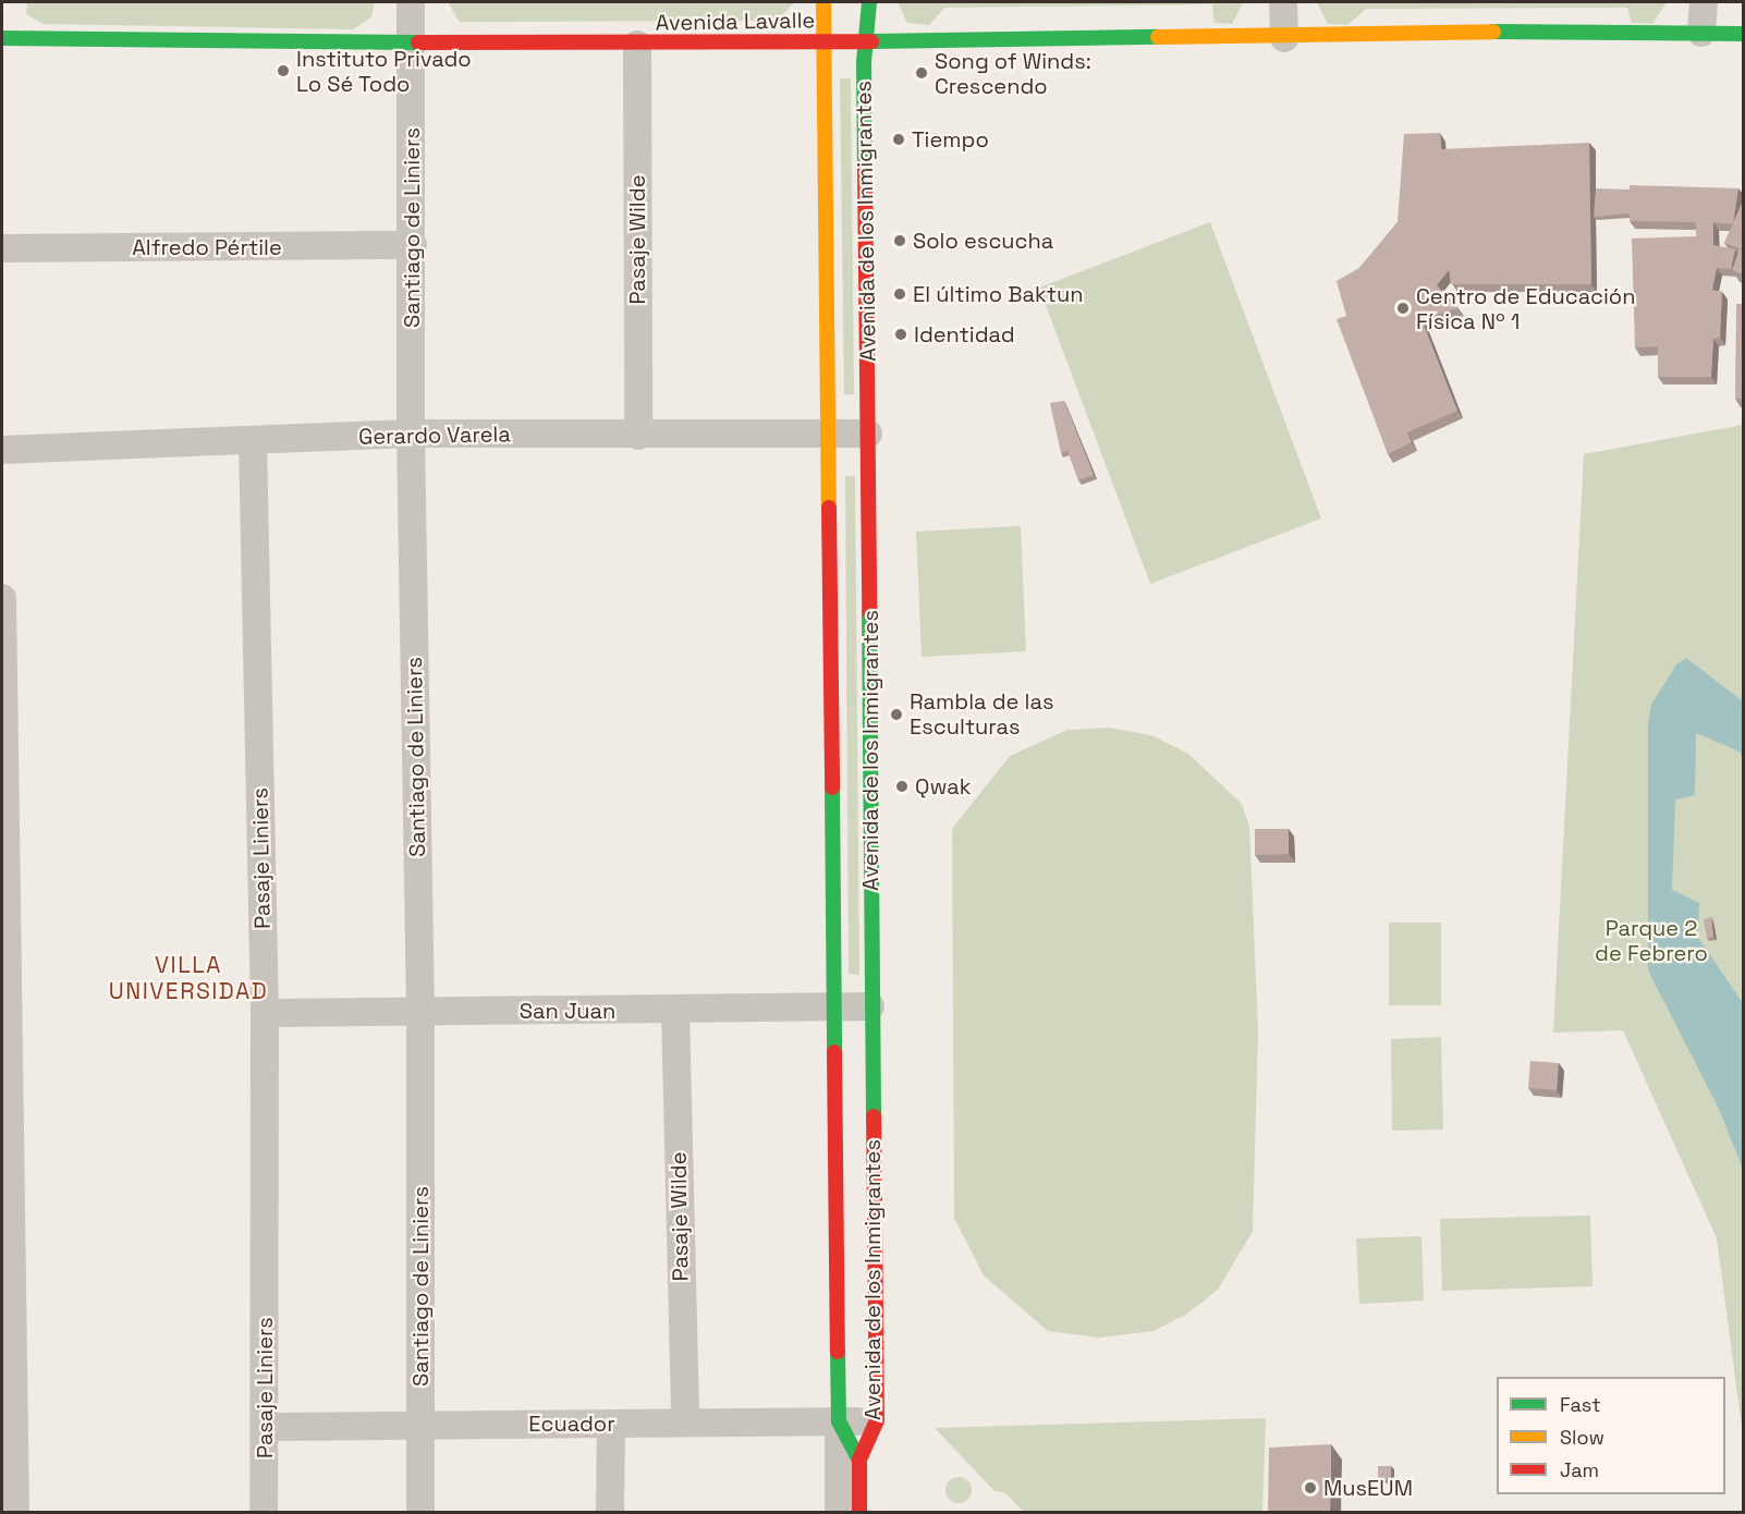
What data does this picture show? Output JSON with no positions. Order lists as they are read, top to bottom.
{
  "streets": {
    "main road": ["Avenida Lavalle", "Avenida de los Inmigrantes"],
    "street": [
      "Santiago de Liniers",
      "Pasaje Wilde",
      "Alfredo Pértile",
      "Gerardo Varela",
      "Pasaje Liniers",
      "San Juan",
      "Ecuador"
    ]
  },
  "crossings": [
    ["Avenida Lavalle", "Avenida de los Inmigrantes"],
    ["Avenida Lavalle", "Santiago de Liniers"],
    ["Avenida Lavalle", "Pasaje Wilde"],
    ["Avenida de los Inmigrantes", "Gerardo Varela"],
    ["Avenida de los Inmigrantes", "San Juan"],
    ["Avenida de los Inmigrantes", "Ecuador"],
    ["Santiago de Liniers", "Alfredo Pértile"],
    ["Santiago de Liniers", "Gerardo Varela"],
    ["Santiago de Liniers", "San Juan"],
    ["Santiago de Liniers", "Ecuador"],
    ["Pasaje Wilde", "Gerardo Varela"],
    ["Pasaje Wilde", "San Juan"],
    ["Pasaje Wilde", "Ecuador"],
    ["Gerardo Varela", "Pasaje Liniers"],
    ["Pasaje Liniers", "San Juan"],
    ["Pasaje Liniers", "Ecuador"]
  ],
  "districts": ["VILLA UNIVERSIDAD"],
  "parks": ["Parque 2 de Febrero"],
  "places": [
    "Instituto Privado Lo Sé Todo",
    "Song of Winds: Crescendo",
    "Tiempo",
    "Solo escucha",
    "El último Baktun",
    "Centro de Educación Física Nº 1",
    "Identidad",
    "Rambla de las Esculturas",
    "Qwak",
    "MusEUM"
  ],
  "legend": ["Fast", "Slow", "Jam"]
}
